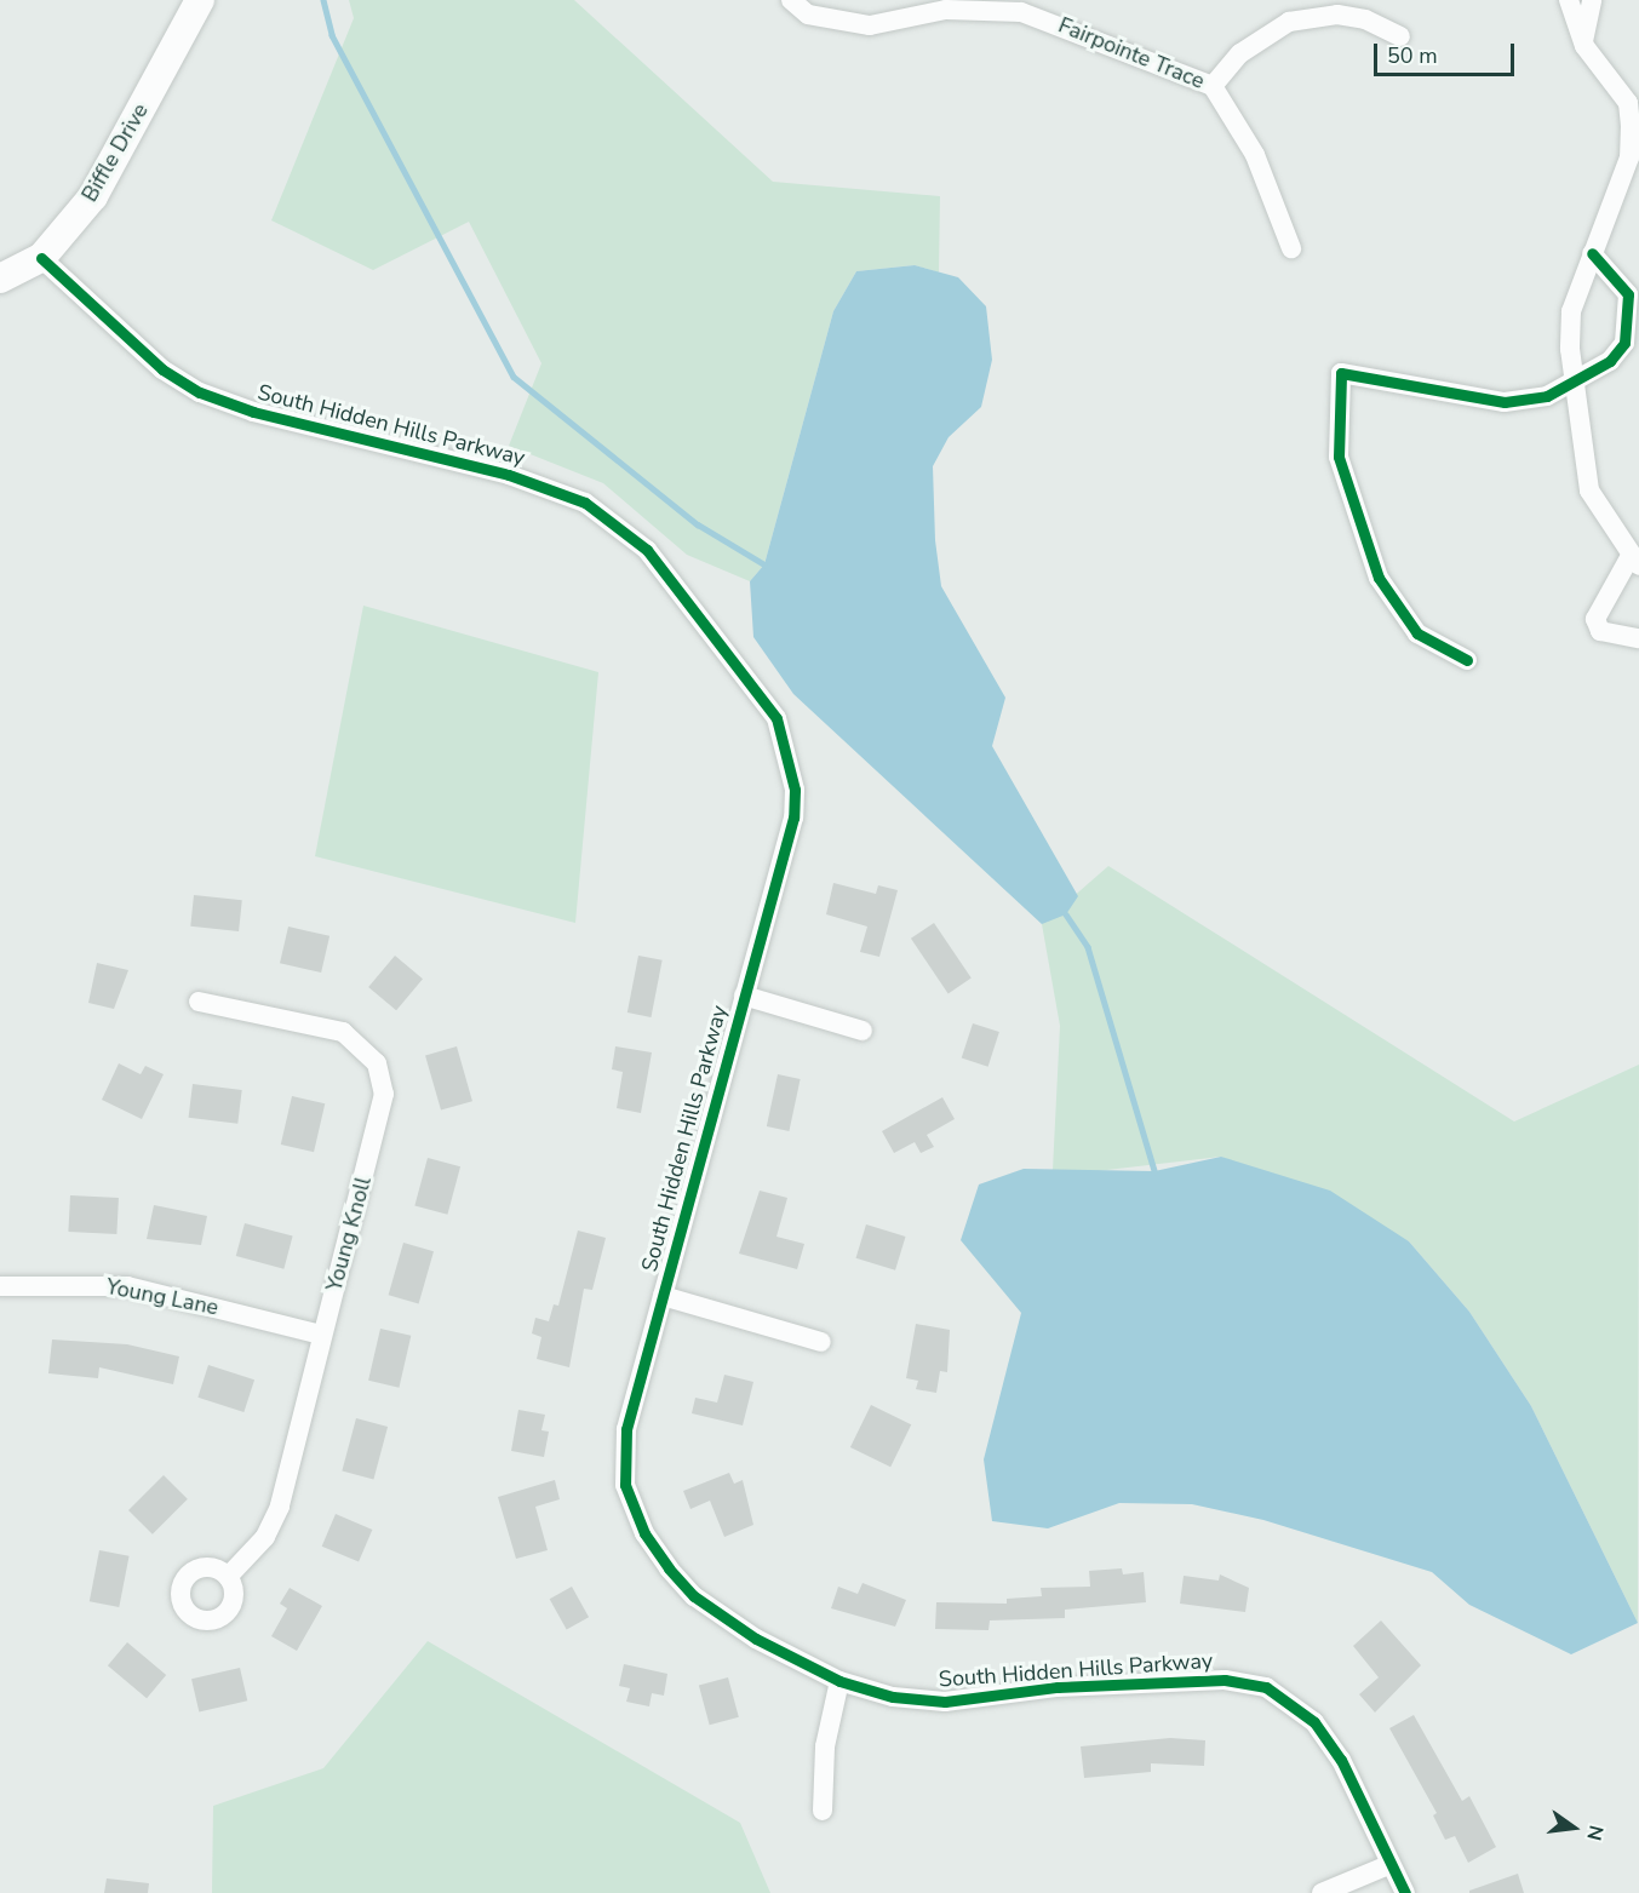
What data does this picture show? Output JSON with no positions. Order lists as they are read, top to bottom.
{
  "streets": {
    "street": [
      "Fairpointe Trace",
      "Biffle Drive",
      "South Hidden Hills Parkway",
      "Young Knoll",
      "Young Lane"
    ]
  },
  "crossings": [
    ["Biffle Drive", "South Hidden Hills Parkway"],
    ["Young Knoll", "Young Lane"]
  ],
  "scale_bar": "50 m",
  "north": "right"
}
